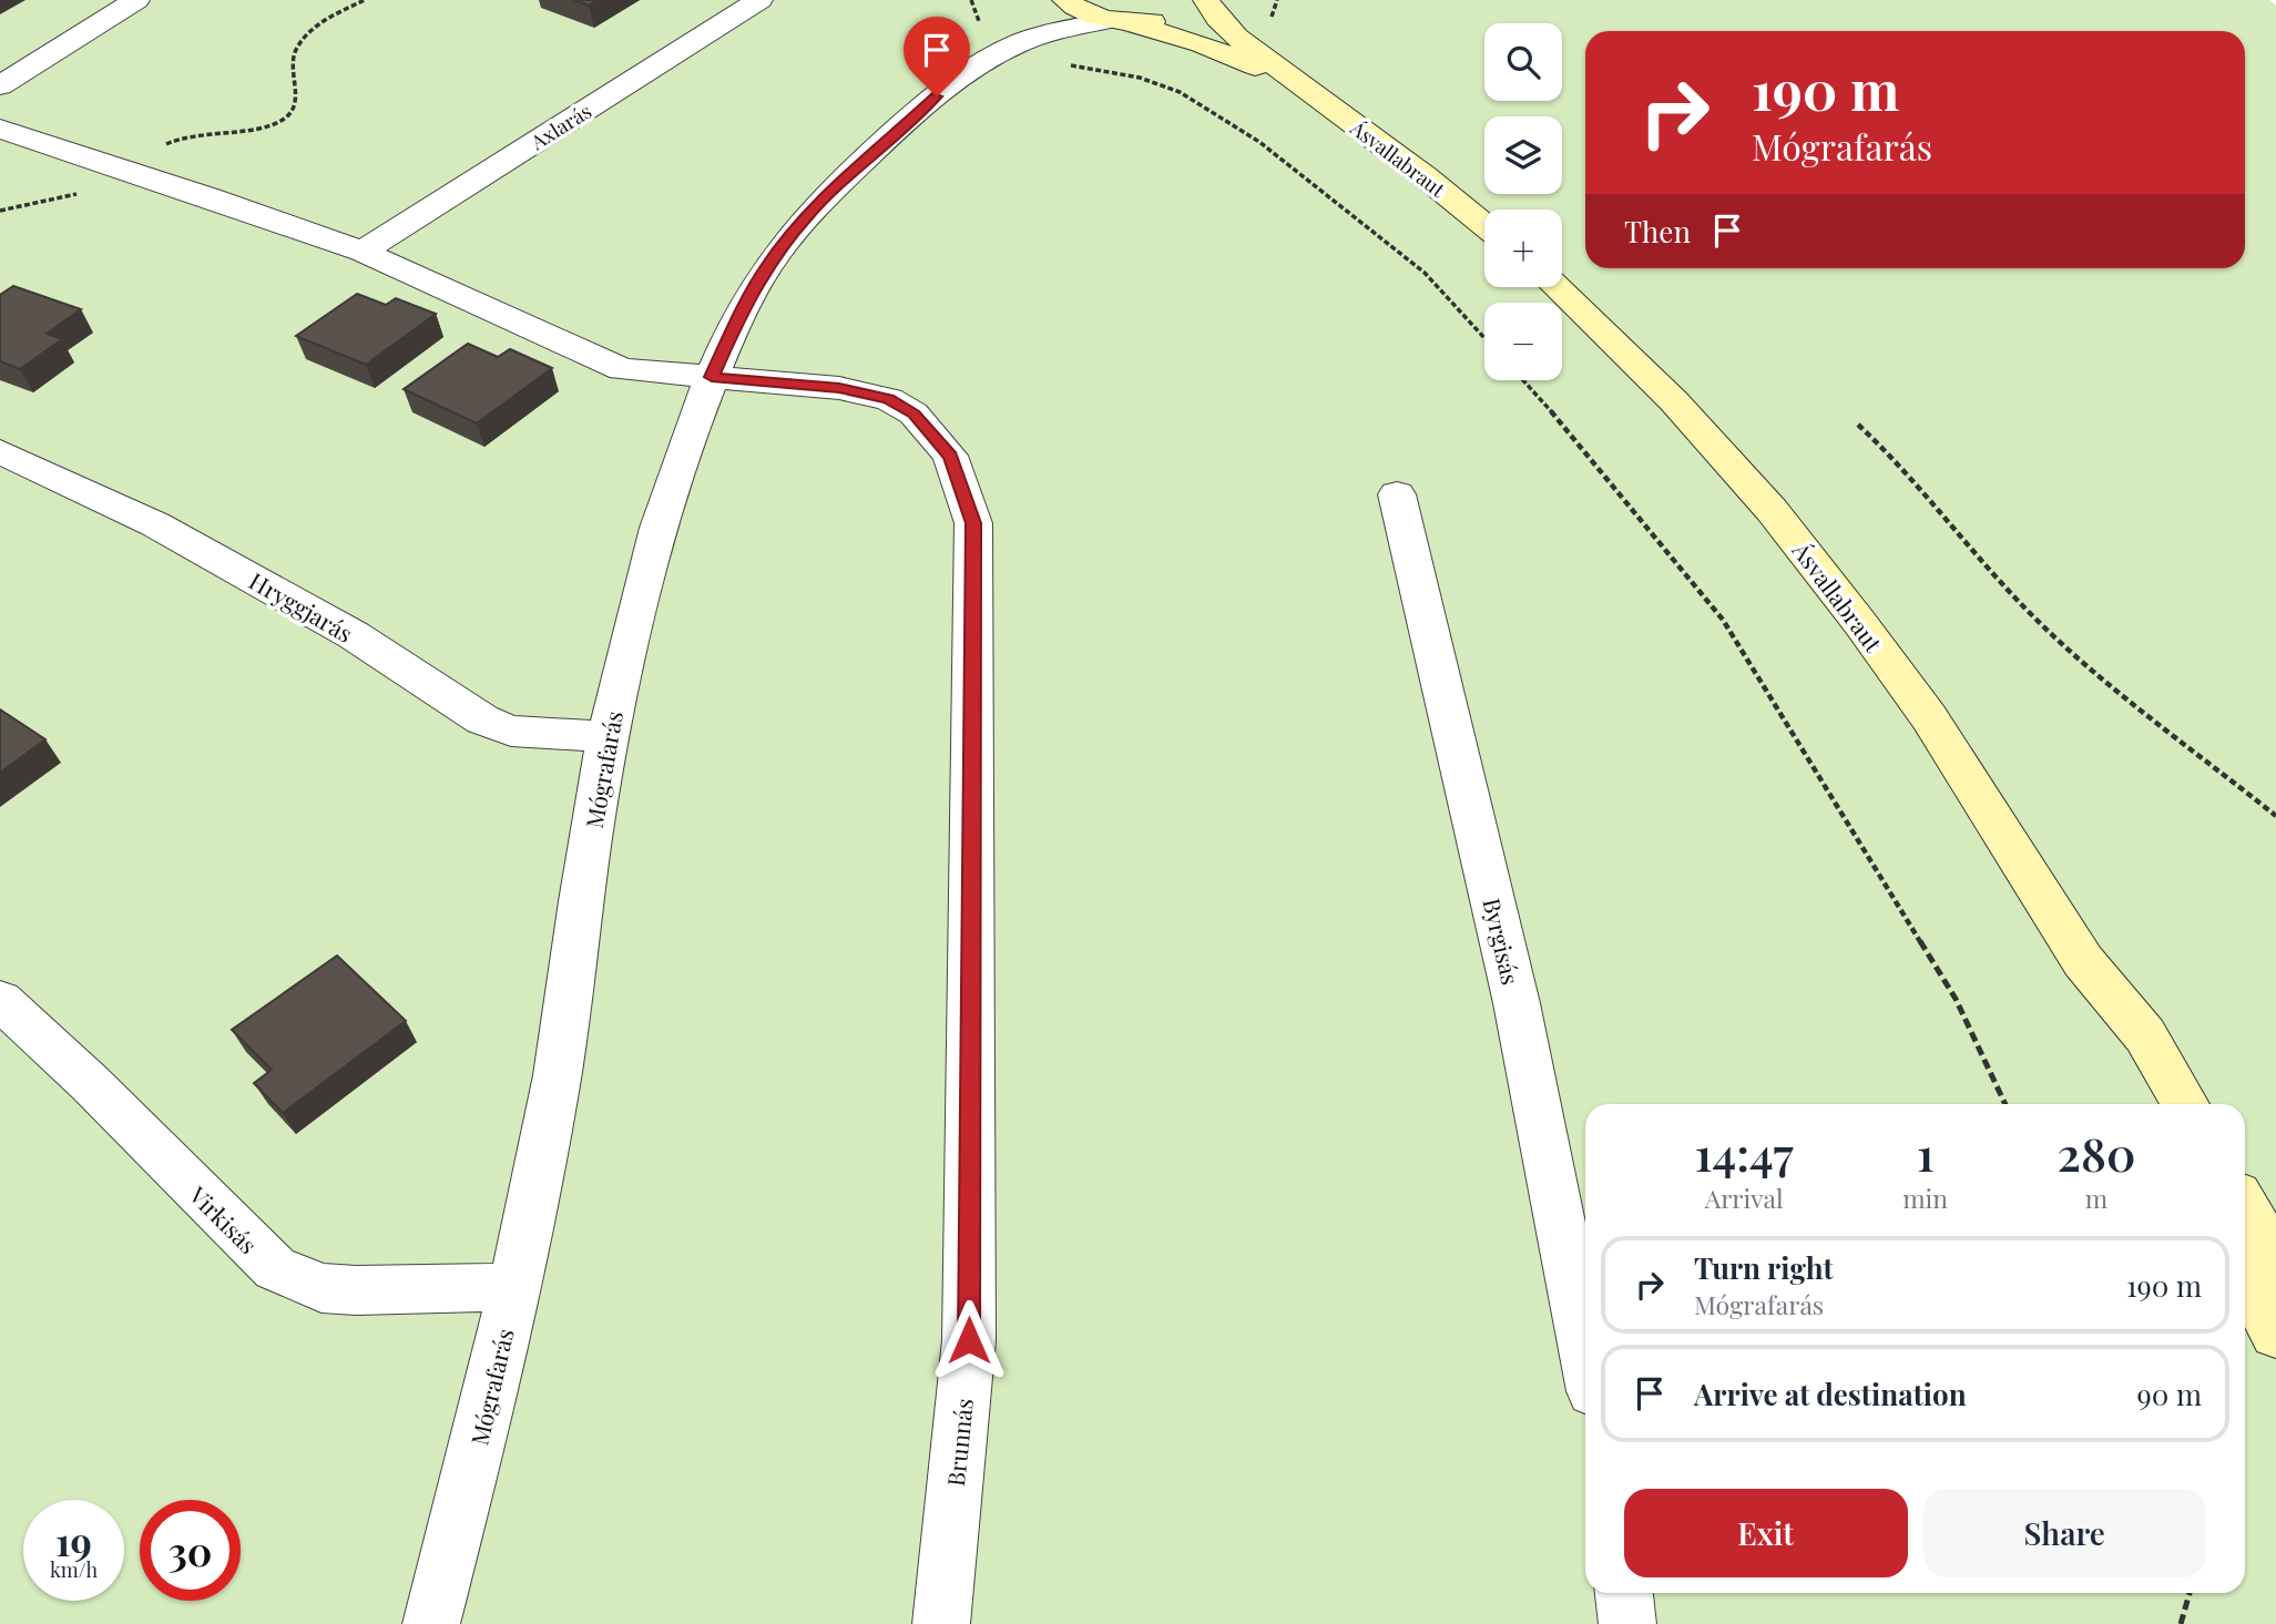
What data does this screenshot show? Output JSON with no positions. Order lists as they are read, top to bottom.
{
  "streets": {
    "main road": ["Ásvallabraut"],
    "street": [
      "Axlarás",
      "Hryggjarás",
      "Mógrafarás",
      "Byrgisás",
      "Virkisás",
      "Brunnás"
    ]
  },
  "crossings": [
    ["Ásvallabraut", "Mógrafarás"],
    ["Hryggjarás", "Mógrafarás"],
    ["Mógrafarás", "Virkisás"],
    ["Mógrafarás", "Brunnás"]
  ],
  "page": {
    "map_buttons": ["+", "−"],
    "turn": ["190 m", "Mógrafarás"],
    "then": "Then",
    "eta": [
      "14:47",
      "Arrival",
      "1",
      "min",
      "280",
      "m"
    ],
    "list": [
      {
        "name": "Turn right",
        "note": "Mógrafarás",
        "value": "190 m"
      },
      {
        "name": "Arrive at destination",
        "value": "90 m"
      }
    ],
    "buttons": ["Exit", "Share"],
    "speed": "19 km/h",
    "limit": "30"
  }
}
